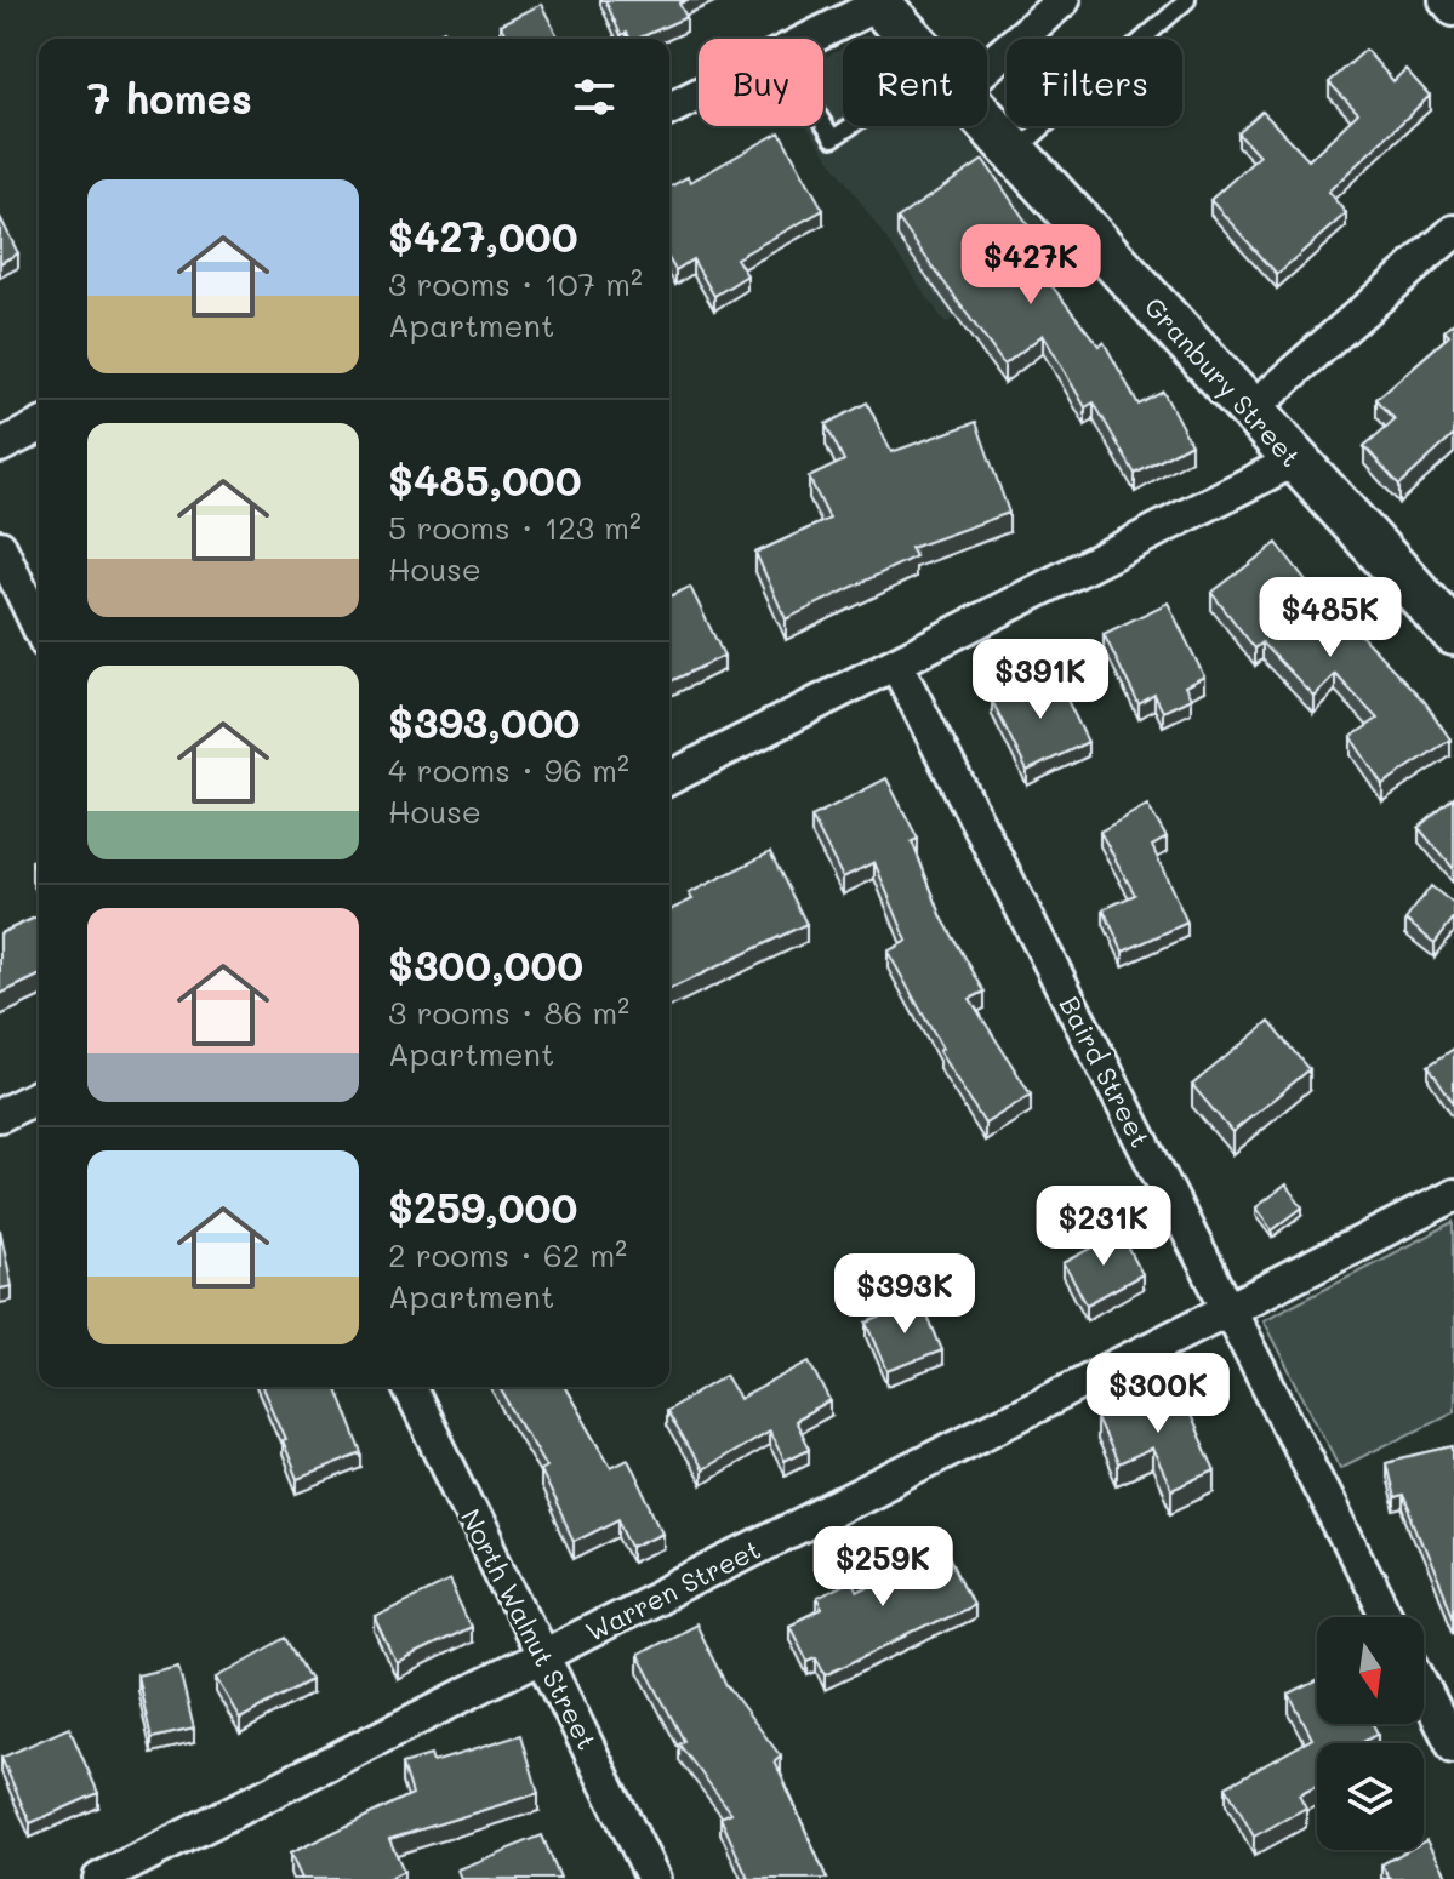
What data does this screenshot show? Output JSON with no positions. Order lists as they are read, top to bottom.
{
  "streets": {
    "street": [
      "Granbury Street",
      "Baird Street",
      "Warren Street",
      "North Walnut Street"
    ]
  },
  "crossings": [
    ["Baird Street", "Warren Street"],
    ["Warren Street", "North Walnut Street"]
  ],
  "north": "bottom",
  "page": {
    "chip": ["Buy", "Rent", "Filters"],
    "heading": "7 homes",
    "list": [
      {
        "name": "$427,000",
        "note": "3 rooms · 107 m² · Apartment"
      },
      {
        "name": "$485,000",
        "note": "5 rooms · 123 m² · House"
      },
      {
        "name": "$393,000",
        "note": "4 rooms · 96 m² · House"
      },
      {
        "name": "$300,000",
        "note": "3 rooms · 86 m² · Apartment"
      },
      {
        "name": "$259,000",
        "note": "2 rooms · 62 m² · Apartment"
      }
    ],
    "price": [
      "$427K",
      "$485K",
      "$391K",
      "$231K",
      "$393K",
      "$300K",
      "$259K"
    ]
  }
}
